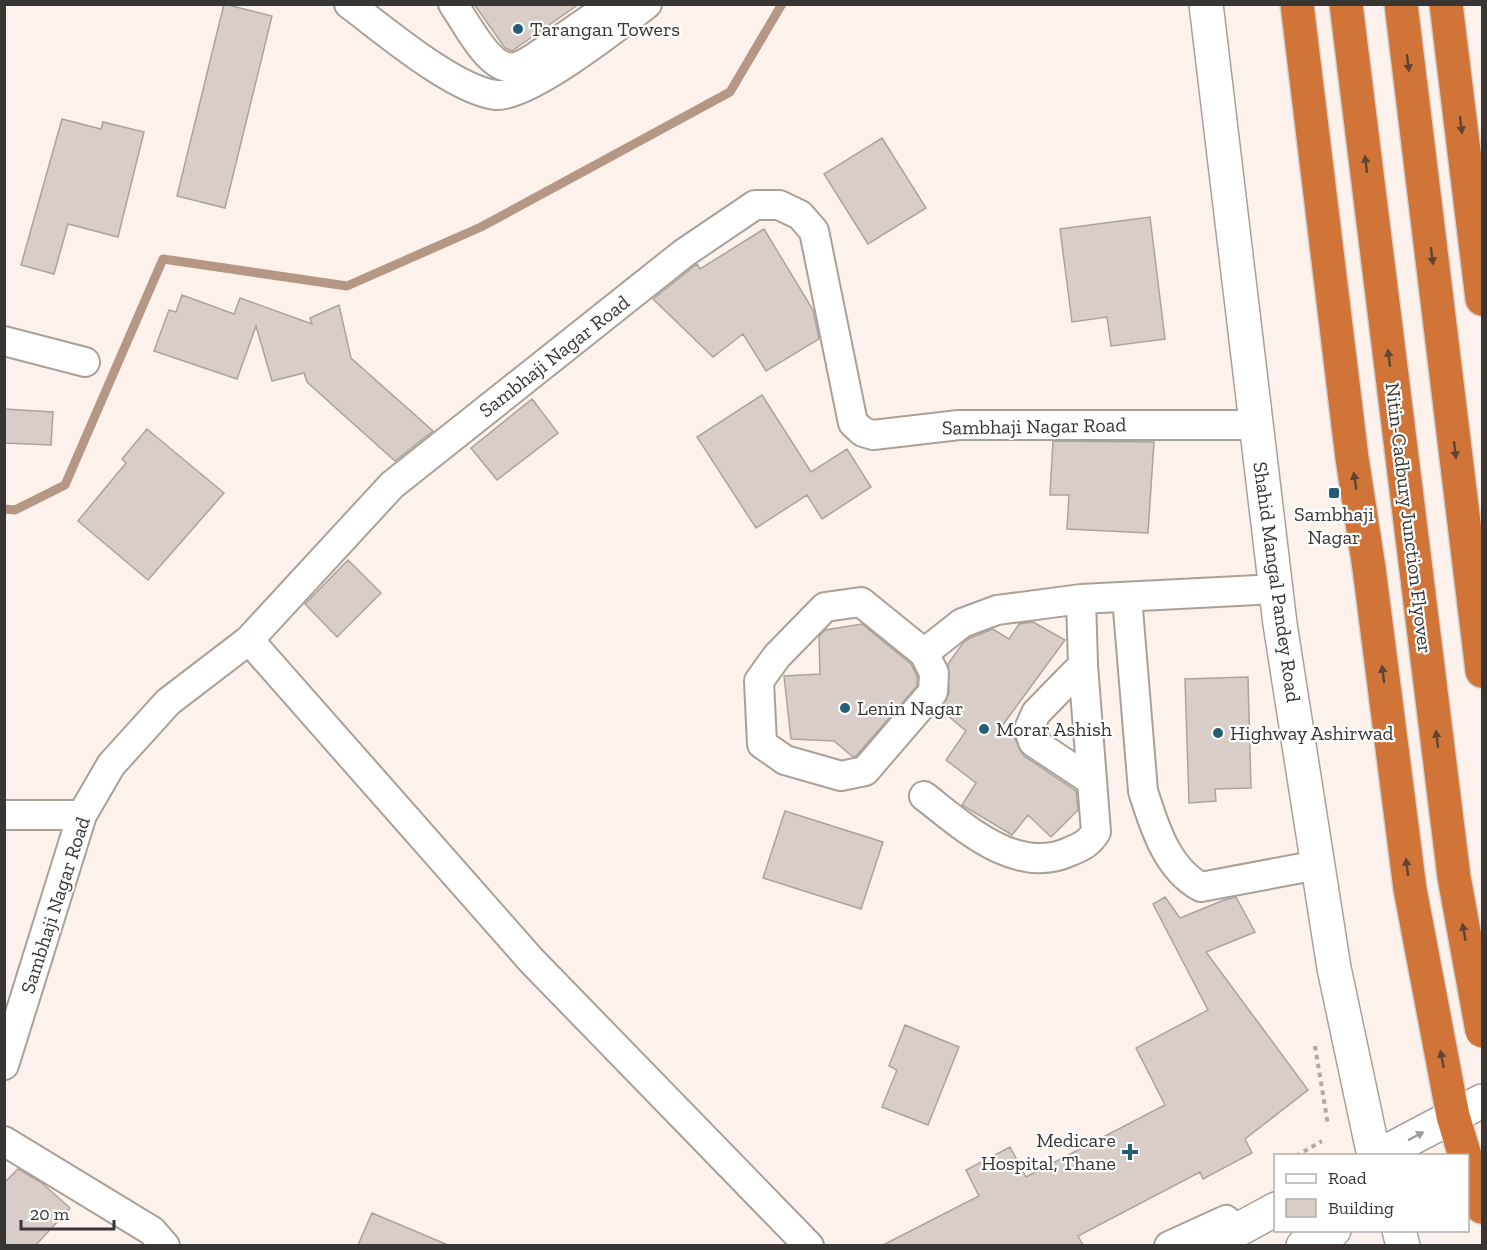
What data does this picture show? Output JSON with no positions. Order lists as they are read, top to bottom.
{
  "streets": {
    "highway": ["Nitin-Cadbury Junction Flyover"],
    "street": ["Sambhaji Nagar Road", "Shahid Mangal Pandey Road"]
  },
  "crossings": [
    ["Sambhaji Nagar Road", "Shahid Mangal Pandey Road"]
  ],
  "places": {
    "other": [
      "Tarangan Towers",
      "Lenin Nagar",
      "Morar Ashish",
      "Highway Ashirwad"
    ],
    "transit": ["Sambhaji Nagar"],
    "health": ["Medicare Hospital, Thane"]
  },
  "legend": ["Road", "Building"],
  "scale_bar": "20 m"
}
